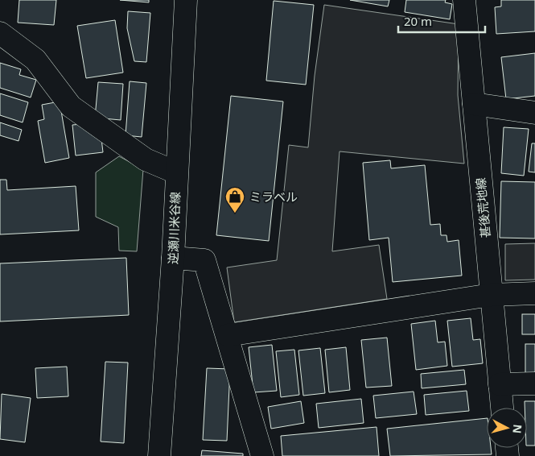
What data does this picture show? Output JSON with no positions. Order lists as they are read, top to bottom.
{
  "streets": {
    "street": ["甚後荒地線", "逆瀬川米谷線"]
  },
  "places": {
    "shop": ["ミラベル"]
  },
  "scale_bar": "20 m",
  "north": "right"
}
